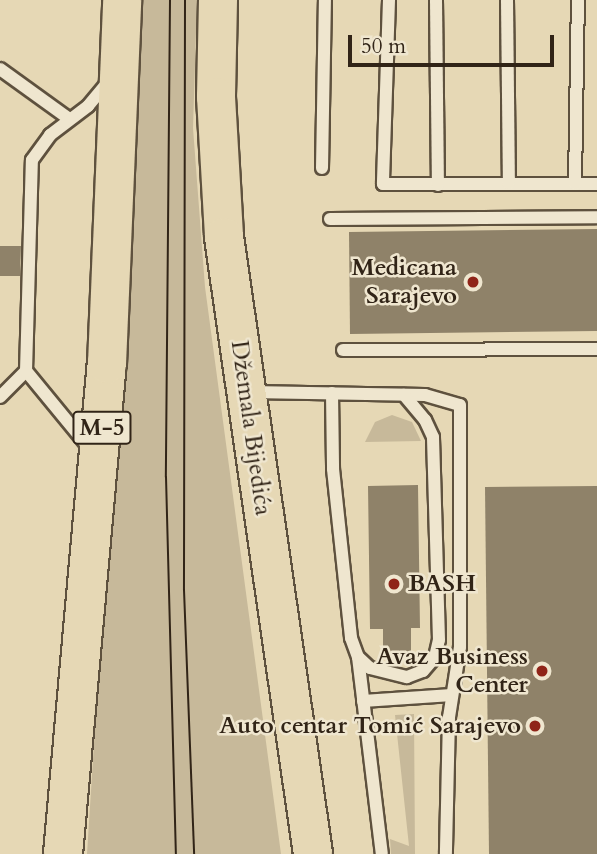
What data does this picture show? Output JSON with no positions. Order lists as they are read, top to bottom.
{
  "streets": {
    "main road": ["M-5", "Džemala Bijedića"]
  },
  "places": [
    "Medicana Sarajevo",
    "BASH",
    "Avaz Business Center",
    "Auto centar Tomić Sarajevo"
  ],
  "scale_bar": "50 m"
}
